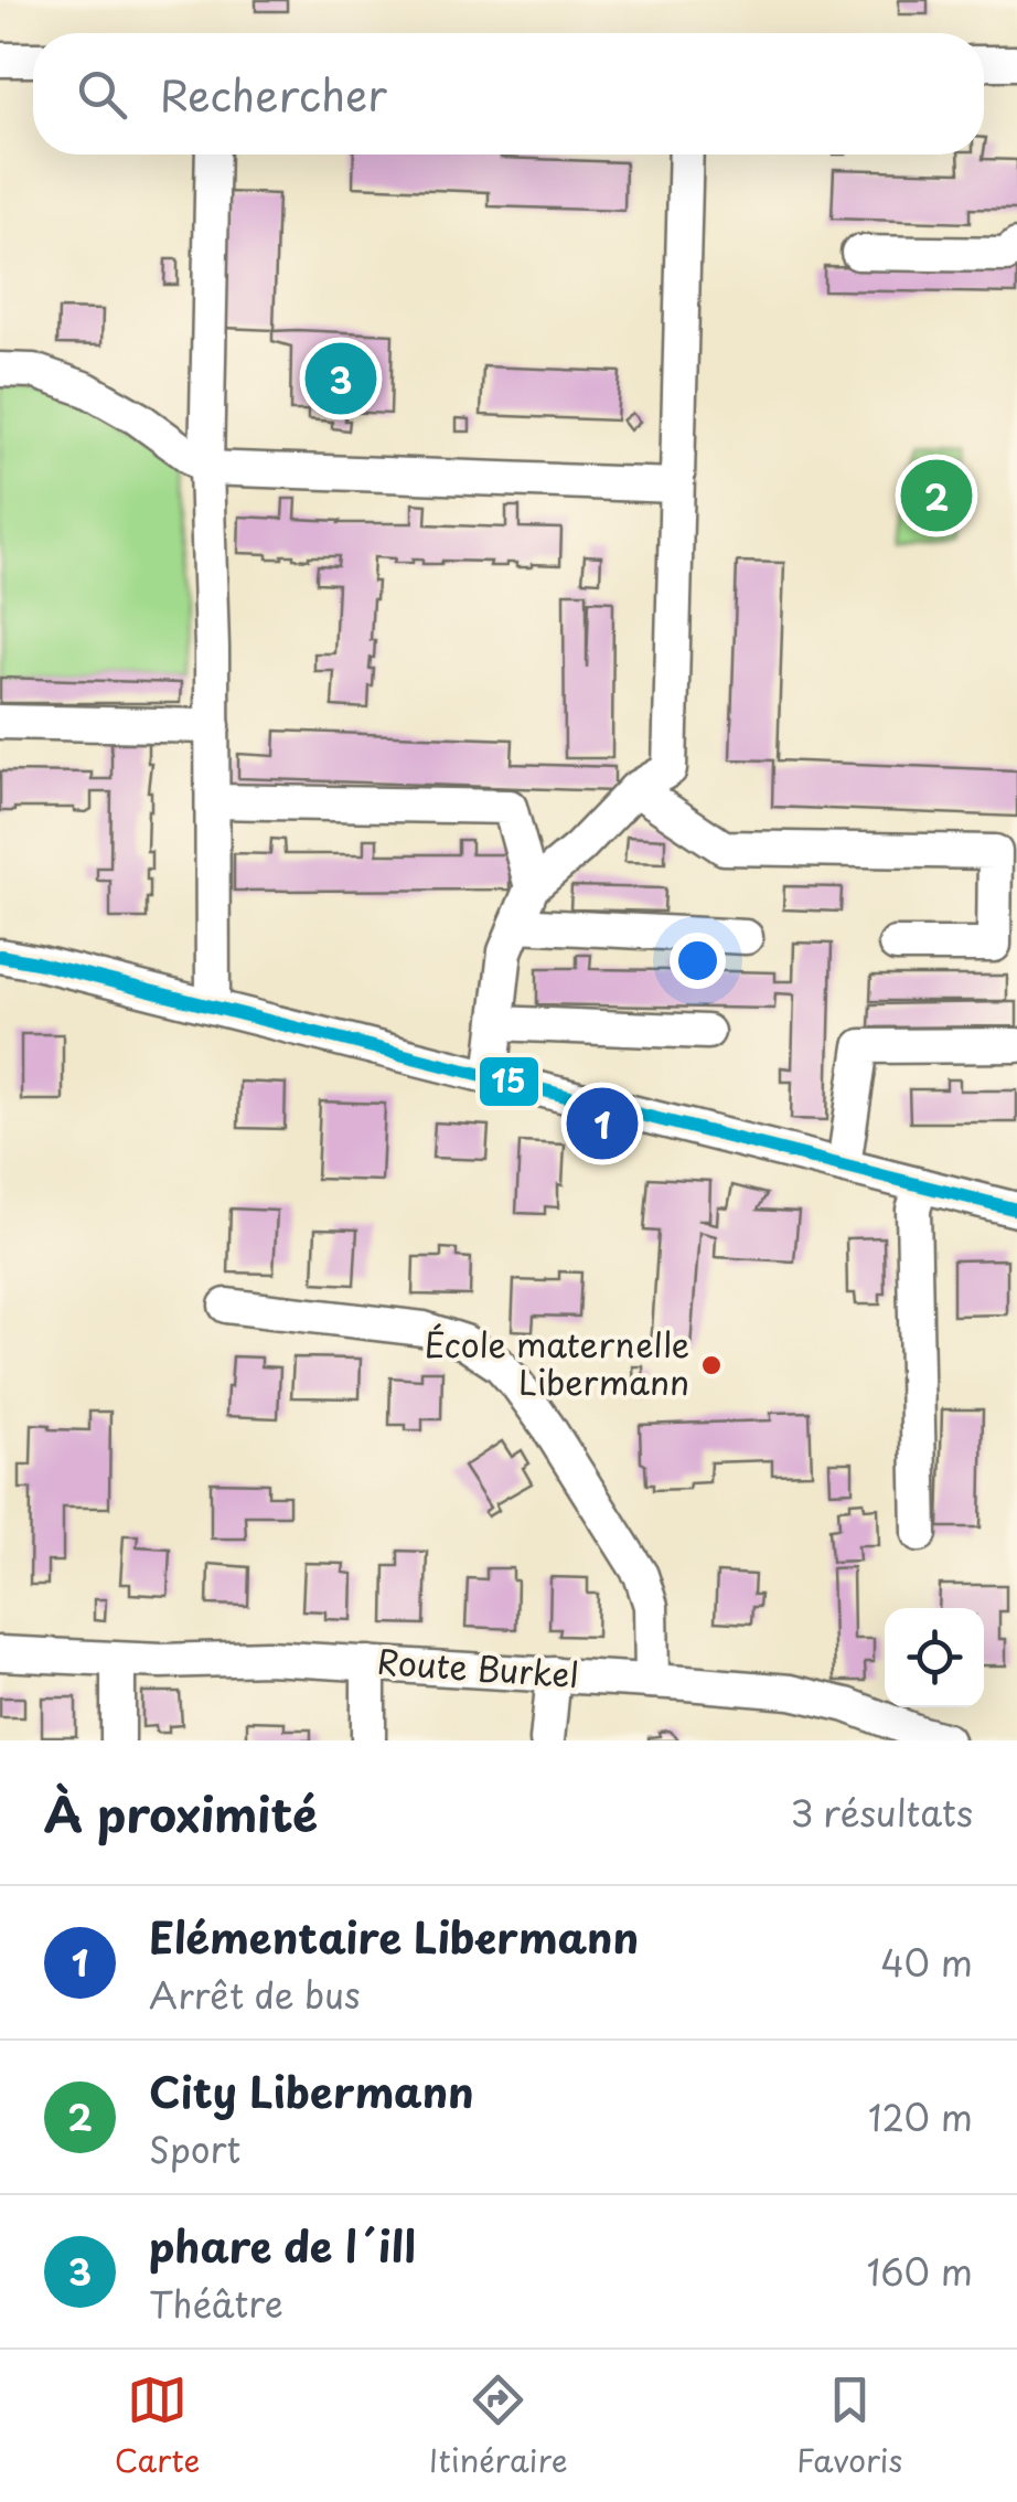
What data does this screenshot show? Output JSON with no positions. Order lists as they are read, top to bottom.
{
  "streets": {
    "street": ["Route Burkel"]
  },
  "places": ["École maternelle Libermann"],
  "lines": ["transit line 15"],
  "page": {
    "search": "Rechercher",
    "pins": ["3", "2", "1"],
    "heading": ["À proximité", "3 résultats"],
    "list": [
      {
        "mark": "1",
        "name": "Elémentaire Libermann",
        "note": "Arrêt de bus",
        "value": "40 m"
      },
      {
        "mark": "2",
        "name": "City Libermann",
        "note": "Sport",
        "value": "120 m"
      },
      {
        "mark": "3",
        "name": "phare de l´ill",
        "note": "Théâtre",
        "value": "160 m"
      }
    ],
    "nav": ["Carte", "Itinéraire", "Favoris"]
  }
}
